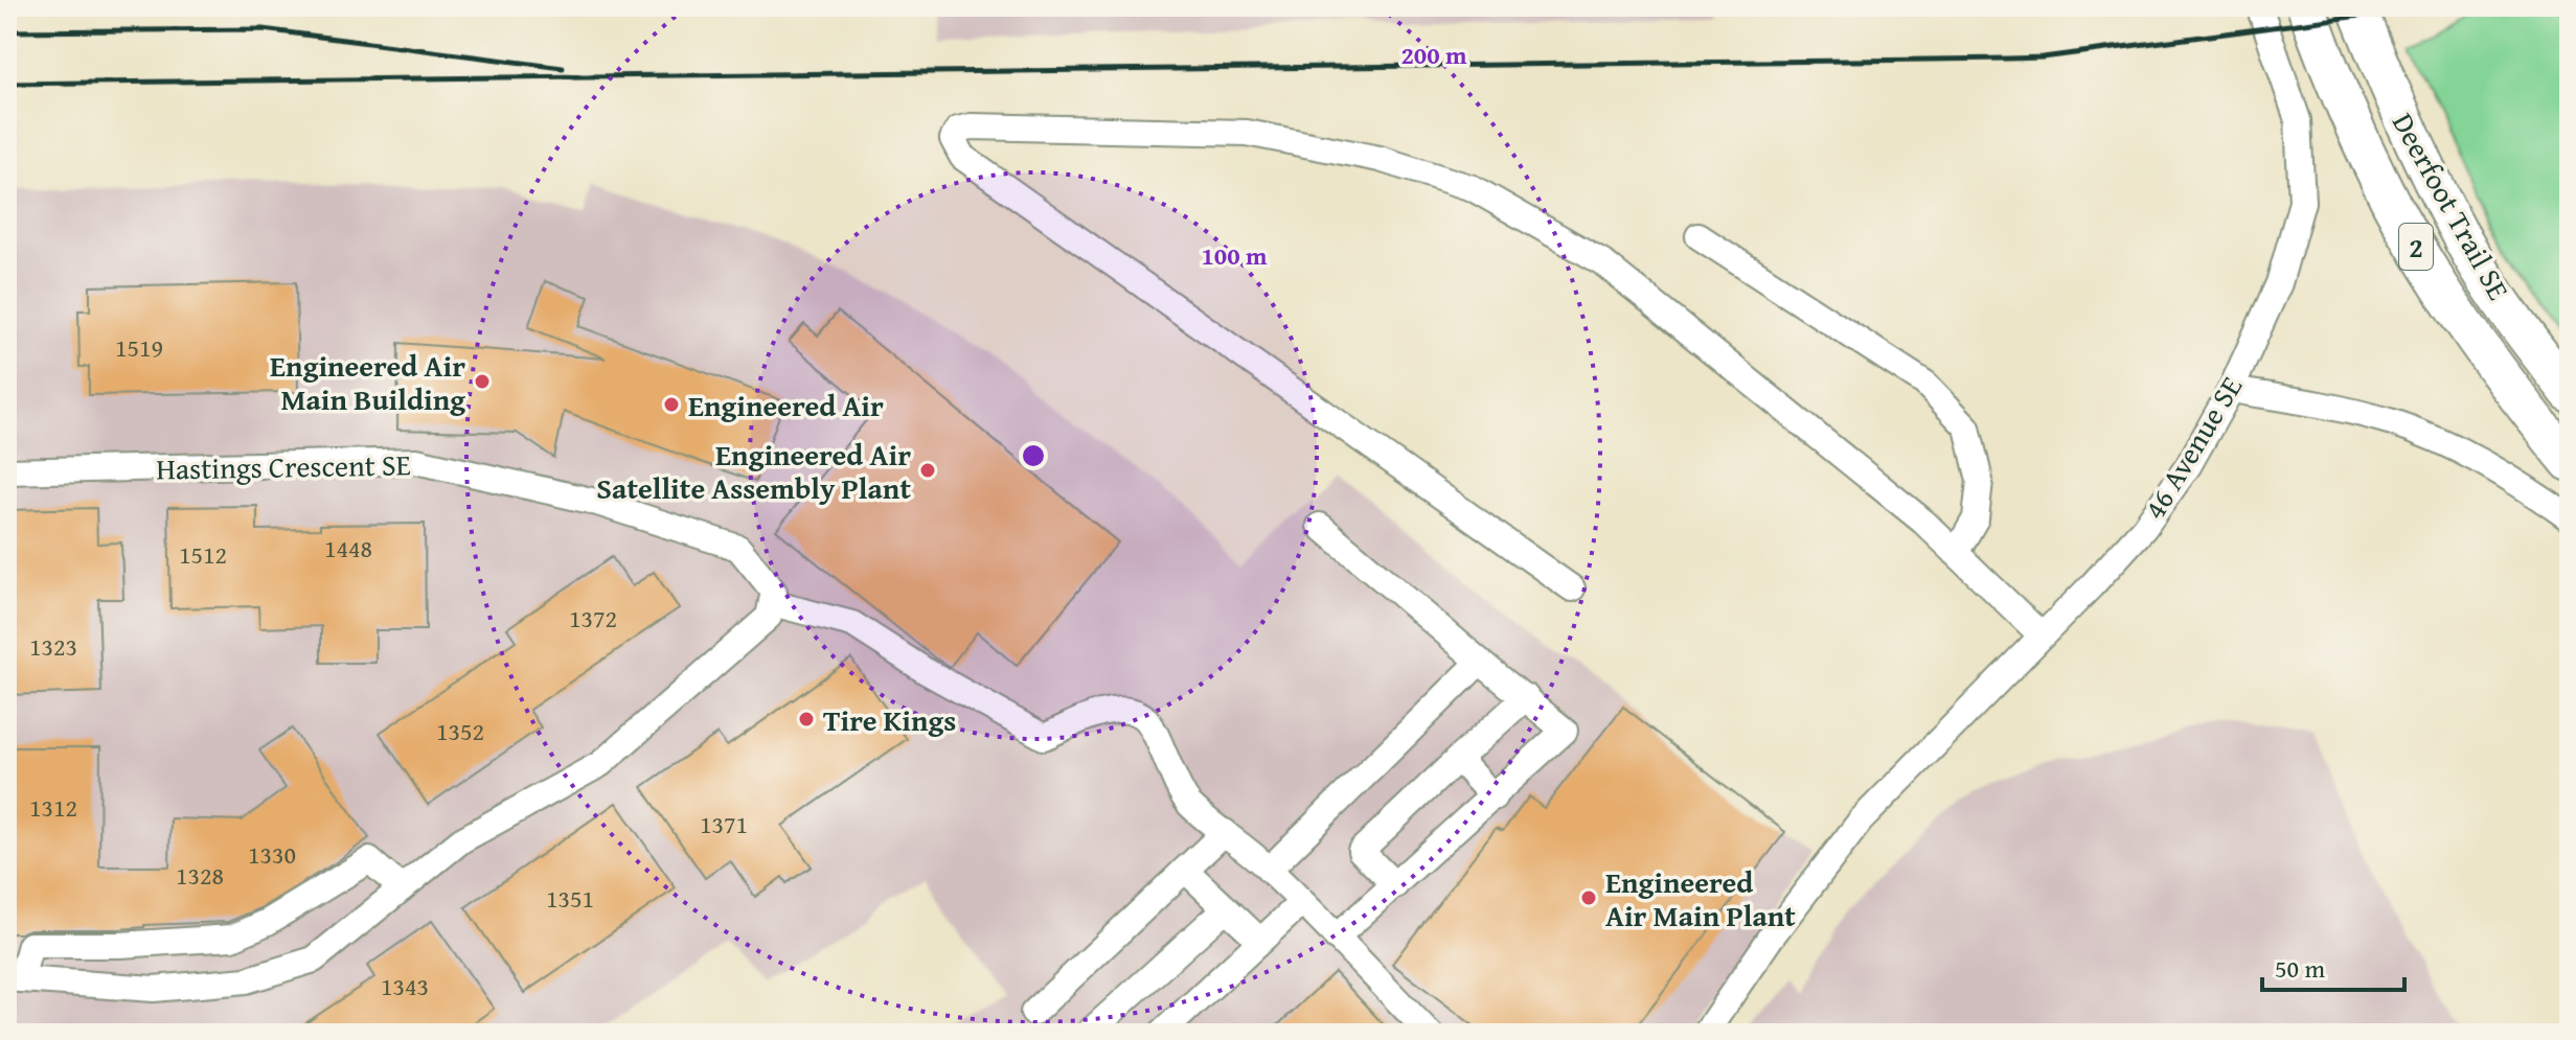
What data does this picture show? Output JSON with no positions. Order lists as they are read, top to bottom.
{
  "streets": {
    "highway": ["Deerfoot Trail SE", "2"],
    "street": ["46 Avenue SE", "Hastings Crescent SE"]
  },
  "places": [
    "Engineered Air Main Building",
    "Engineered Air",
    "Engineered Air Satellite Assembly Plant",
    "Tire Kings",
    "Engineered Air Main Plant"
  ],
  "house_numbers": [
    "1519",
    "1448",
    "1512",
    "1372",
    "1323",
    "1352",
    "1312",
    "1371",
    "1330",
    "1328",
    "1351",
    "1343"
  ],
  "scale_bar": "50 m",
  "rings": ["200 m", "100 m"]
}
